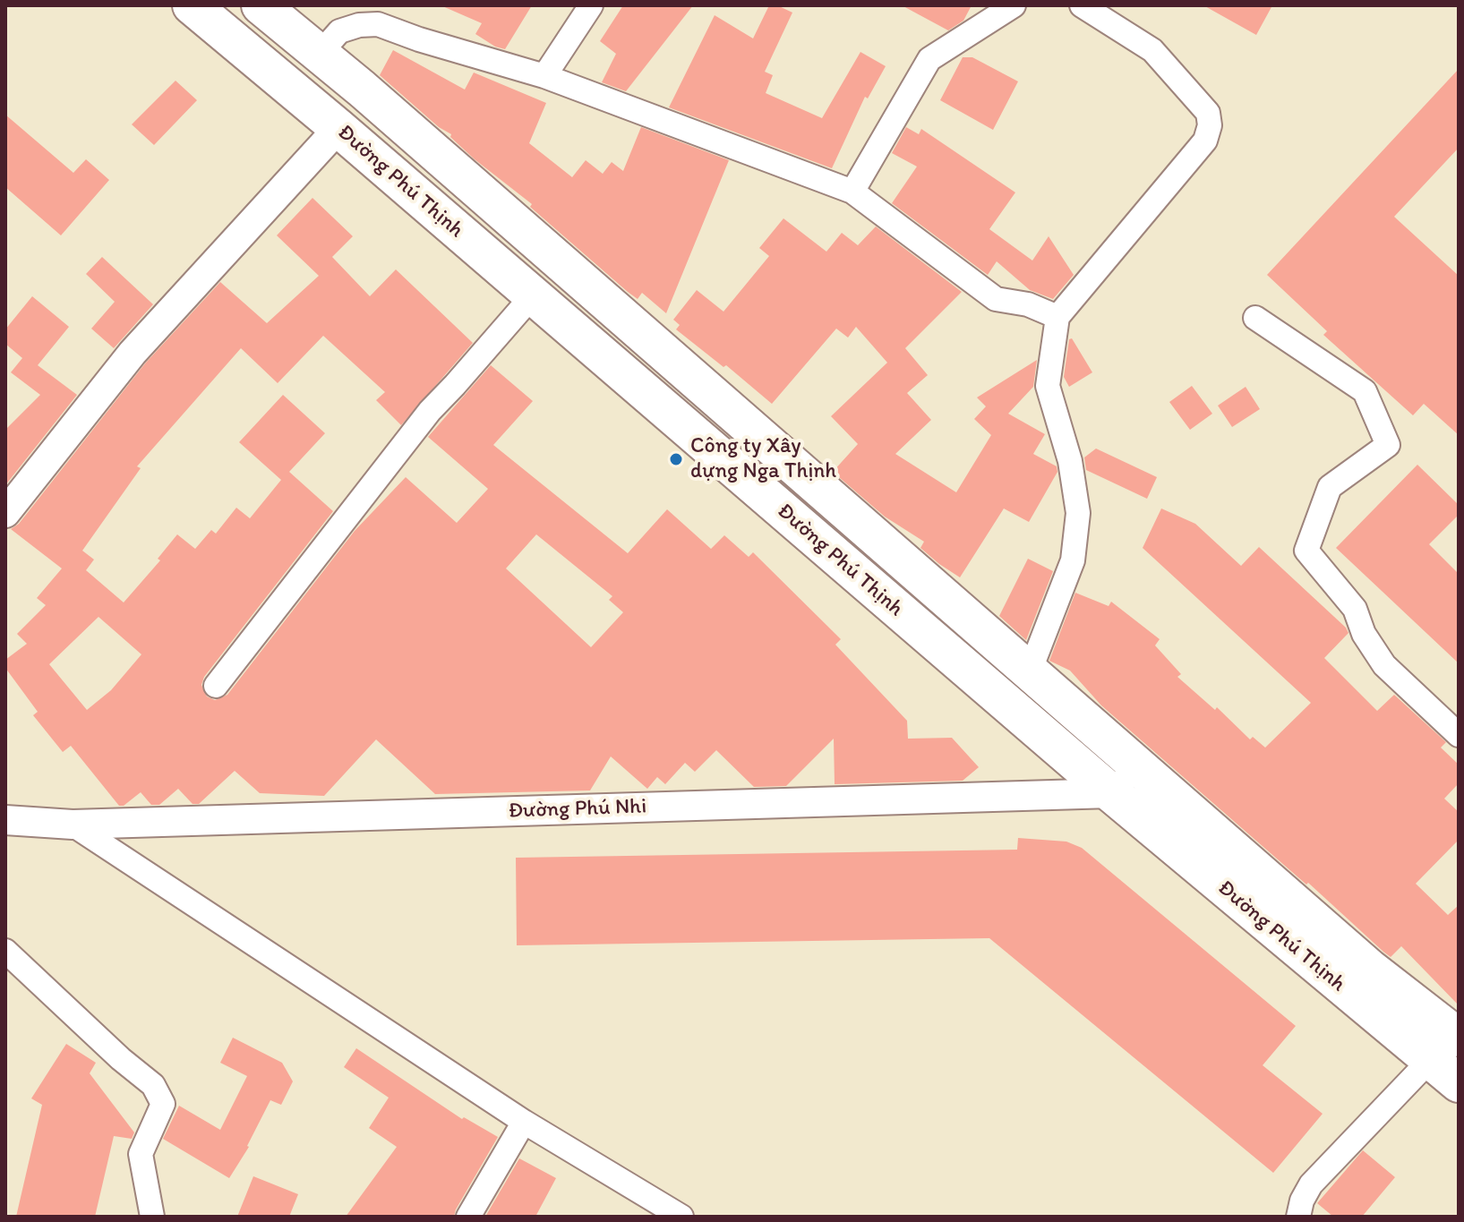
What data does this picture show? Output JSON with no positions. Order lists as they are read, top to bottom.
{
  "streets": {
    "highway": ["Đường Phú Thịnh"],
    "street": ["Đường Phú Nhi"]
  },
  "crossings": [
    ["Đường Phú Thịnh", "Đường Phú Nhi"]
  ],
  "places": ["Công ty Xây dựng Nga Thịnh"]
}
